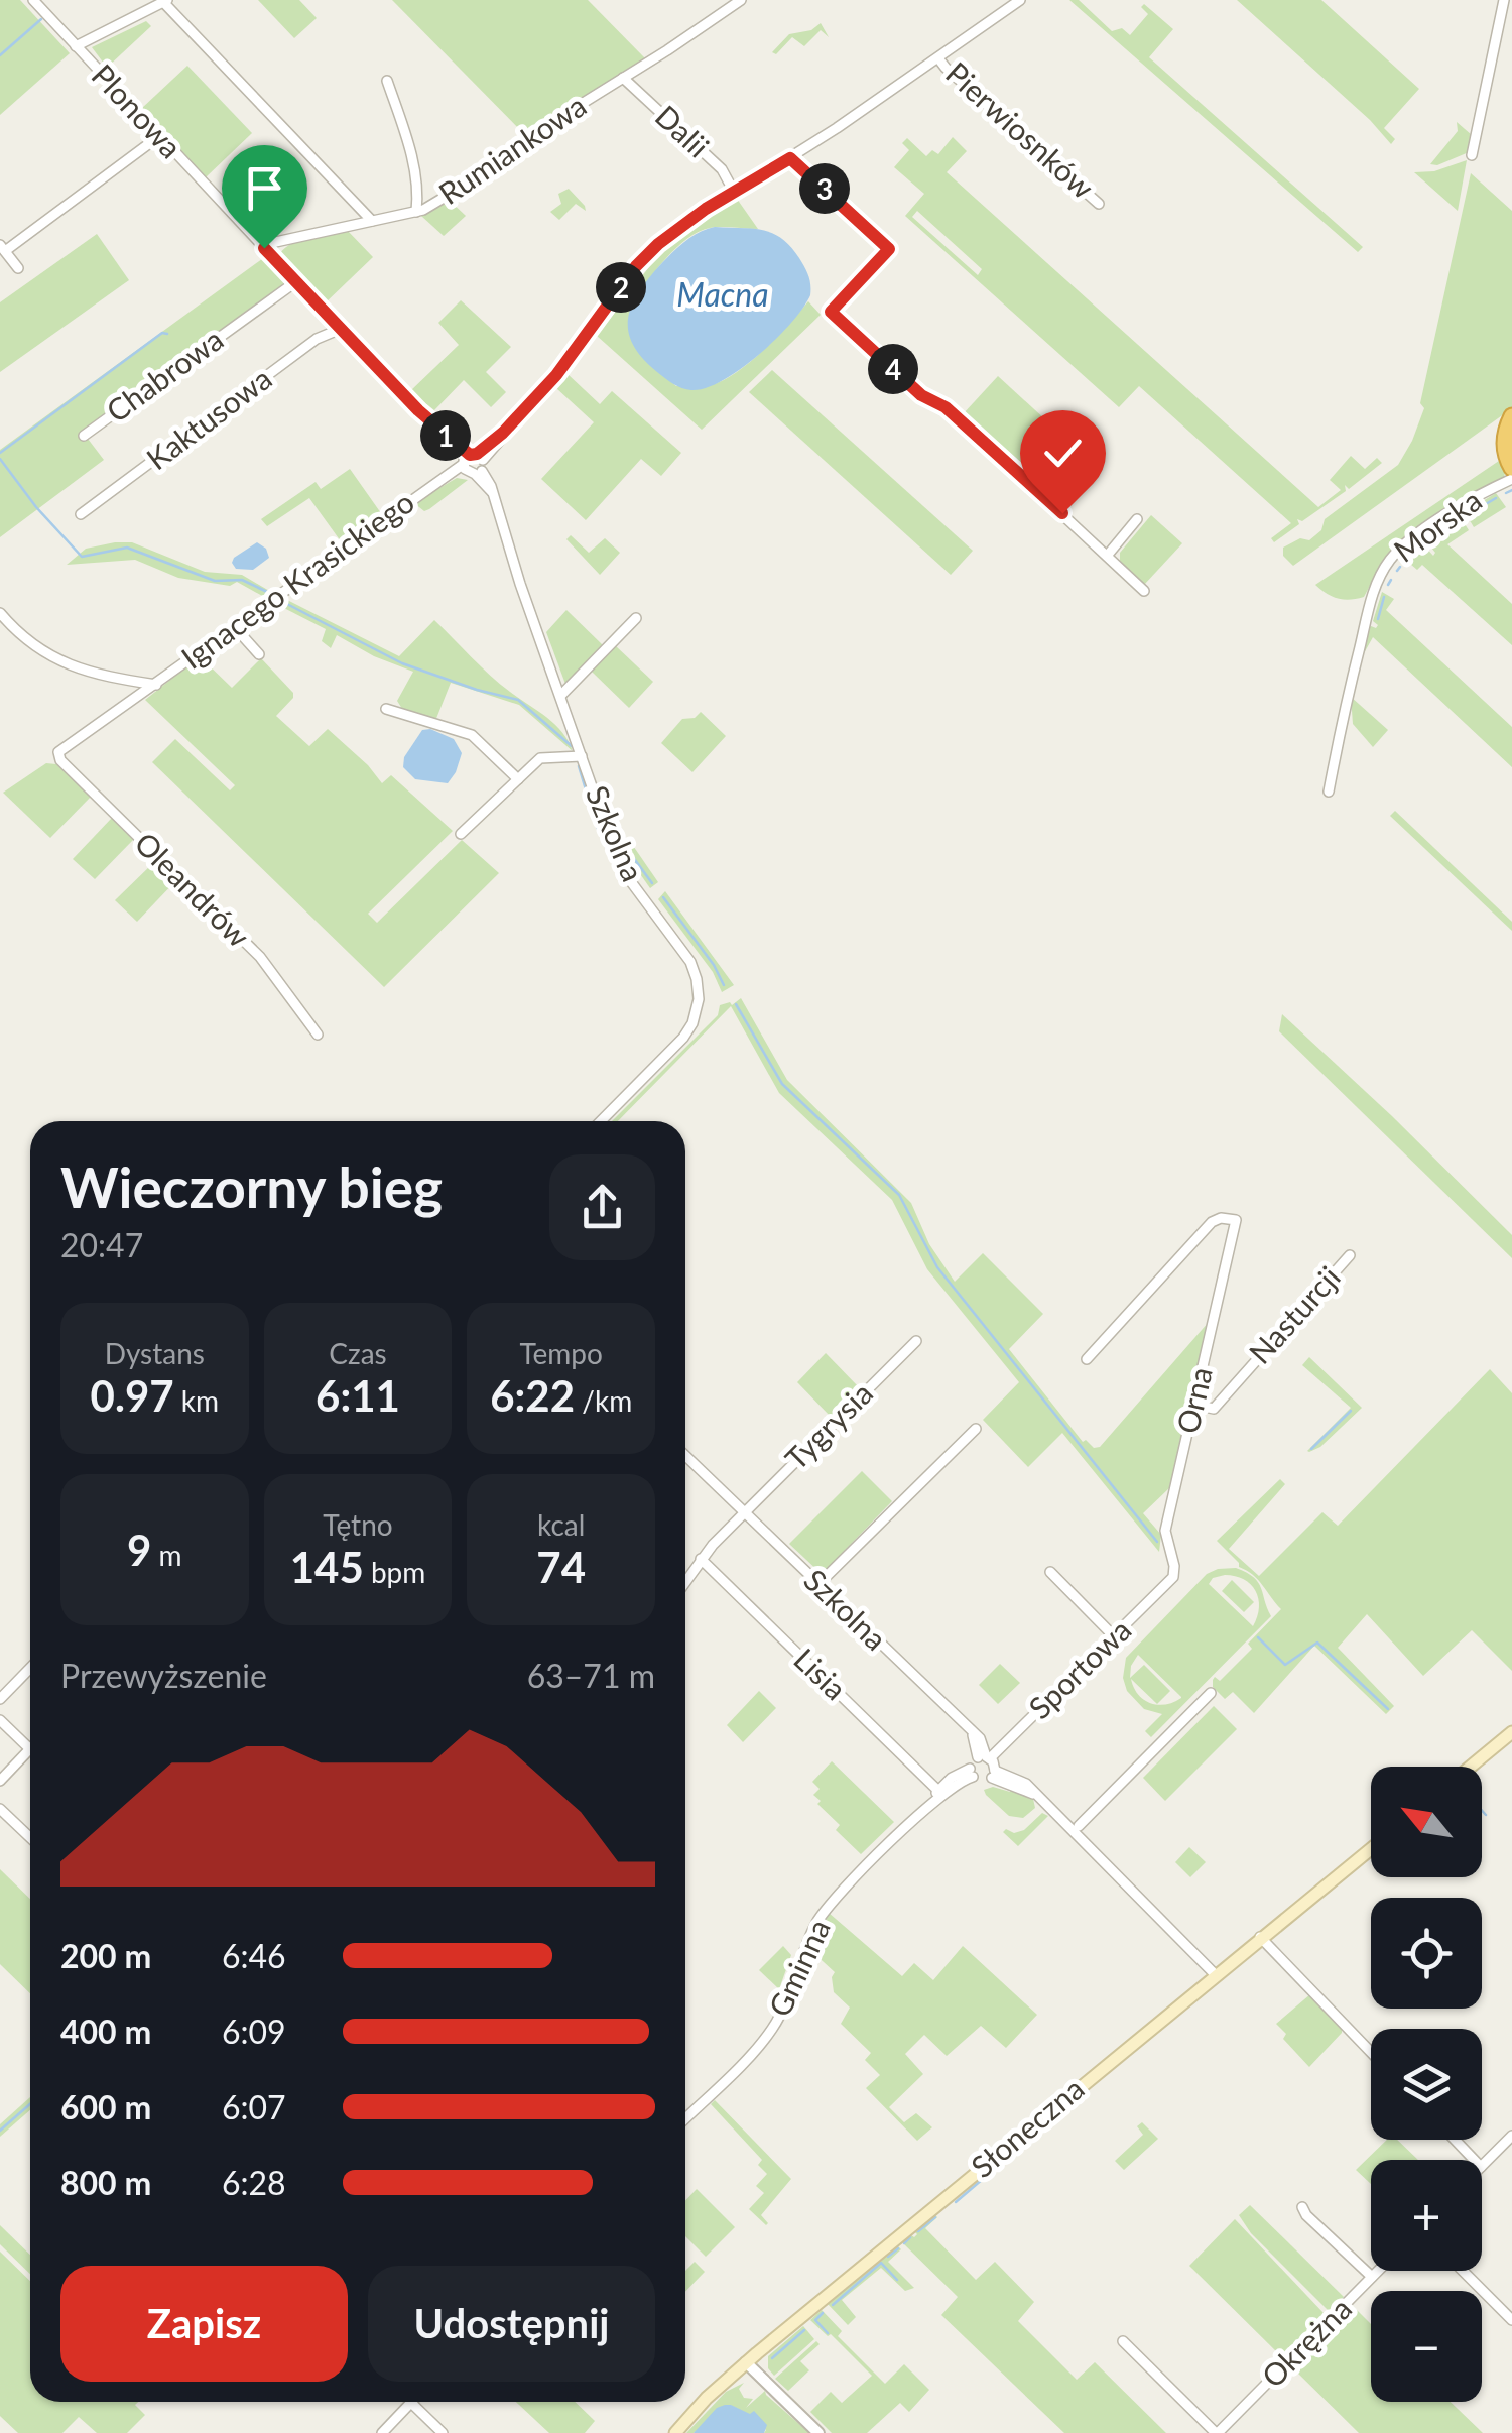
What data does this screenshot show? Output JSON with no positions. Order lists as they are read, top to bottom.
{
  "streets": {
    "main road": ["Słoneczna"],
    "street": [
      "Plonowa",
      "Pierwiosnków",
      "Dalii",
      "Rumiankowa",
      "Chabrowa",
      "Kaktusowa",
      "Morska",
      "Ignacego Krasickiego",
      "Szkolna",
      "Oleandrów",
      "Nasturcji",
      "Orna",
      "Tygrysia",
      "Sportowa",
      "Lisia",
      "Gminna",
      "Okrężna"
    ]
  },
  "crossings": [
    ["Plonowa", "Rumiankowa"],
    ["Plonowa", "Chabrowa"],
    ["Plonowa", "Kaktusowa"],
    ["Plonowa", "Ignacego Krasickiego"],
    ["Plonowa", "Szkolna"],
    ["Pierwiosnków", "Ignacego Krasickiego"],
    ["Dalii", "Rumiankowa"],
    ["Dalii", "Ignacego Krasickiego"],
    ["Ignacego Krasickiego", "Szkolna"],
    ["Ignacego Krasickiego", "Oleandrów"],
    ["Szkolna", "Tygrysia"],
    ["Szkolna", "Sportowa"],
    ["Nasturcji", "Orna"],
    ["Orna", "Sportowa"],
    ["Tygrysia", "Lisia"],
    ["Sportowa", "Gminna"],
    ["Lisia", "Gminna"]
  ],
  "water": ["Macna"],
  "north": "top left",
  "page": {
    "pins": [
      "3",
      "2",
      "4",
      "1"
    ],
    "heading": ["Wieczorny bieg", "20:47"],
    "stats": [
      ["Dystans", "0.97 km"],
      ["Czas", "6:11"],
      ["Tempo", "6:22 /km"],
      ["9 m"],
      ["Tętno", "145 bpm"],
      ["kcal", "74"]
    ],
    "chart": ["Przewyższenie", "63–71 m"],
    "map_buttons": ["+", "−"],
    "list": [
      {
        "name": "200 m",
        "note": "6:46"
      },
      {
        "name": "400 m",
        "note": "6:09"
      },
      {
        "name": "600 m",
        "note": "6:07"
      },
      {
        "name": "800 m",
        "note": "6:28"
      }
    ],
    "buttons": ["Zapisz", "Udostępnij"]
  }
}
